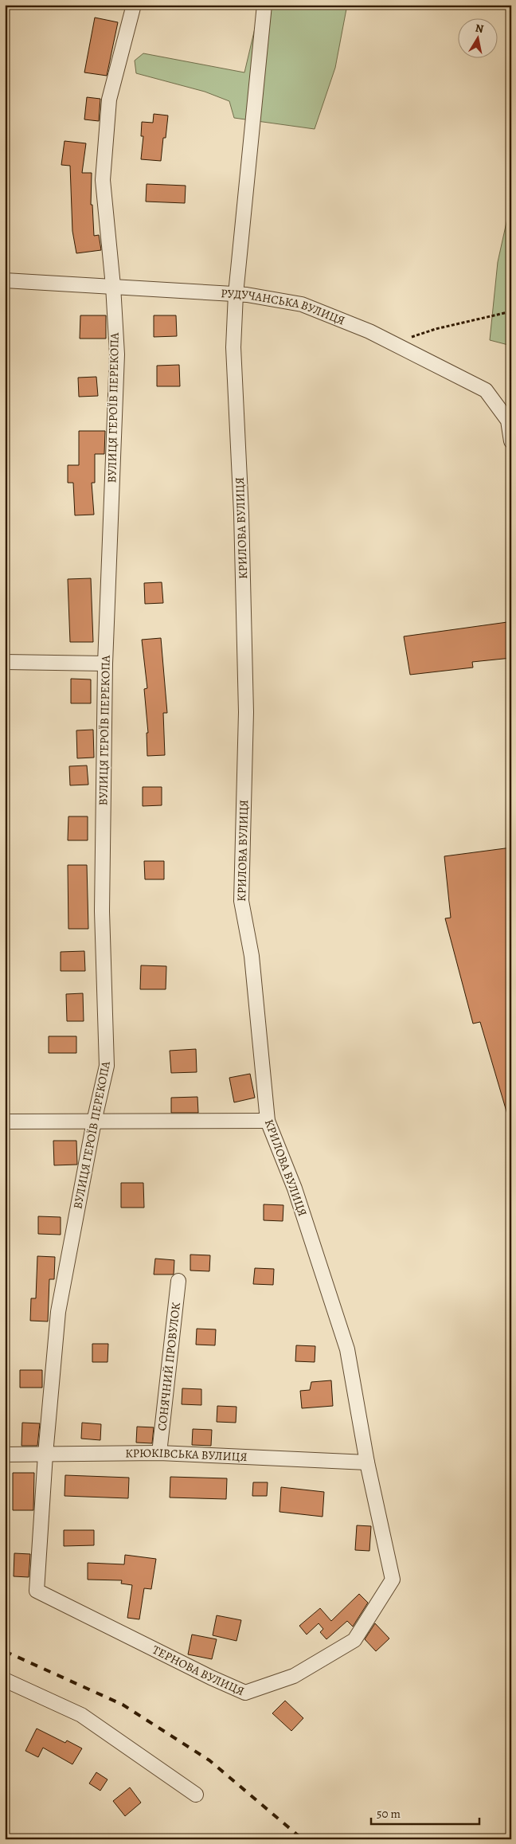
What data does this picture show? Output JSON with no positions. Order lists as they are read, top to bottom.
{
  "streets": {
    "street": [
      "РУДУЧАНСЬКА ВУЛИЦЯ",
      "ВУЛИЦЯ ГЕРОЇВ ПЕРЕКОПА",
      "КРИЛОВА ВУЛИЦЯ",
      "СОНЯЧНИЙ ПРОВУЛОК",
      "КРЮКІВСЬКА ВУЛИЦЯ",
      "ТЕРНОВА ВУЛИЦЯ"
    ]
  },
  "crossings": [
    ["РУДУЧАНСЬКА ВУЛИЦЯ", "ВУЛИЦЯ ГЕРОЇВ ПЕРЕКОПА"],
    ["РУДУЧАНСЬКА ВУЛИЦЯ", "КРИЛОВА ВУЛИЦЯ"],
    ["ВУЛИЦЯ ГЕРОЇВ ПЕРЕКОПА", "КРЮКІВСЬКА ВУЛИЦЯ"],
    ["ВУЛИЦЯ ГЕРОЇВ ПЕРЕКОПА", "ТЕРНОВА ВУЛИЦЯ"],
    ["КРИЛОВА ВУЛИЦЯ", "КРЮКІВСЬКА ВУЛИЦЯ"],
    ["КРИЛОВА ВУЛИЦЯ", "ТЕРНОВА ВУЛИЦЯ"],
    ["СОНЯЧНИЙ ПРОВУЛОК", "КРЮКІВСЬКА ВУЛИЦЯ"],
    ["КРЮКІВСЬКА ВУЛИЦЯ", "ТЕРНОВА ВУЛИЦЯ"]
  ],
  "scale_bar": "50 m",
  "north": "top"
}
